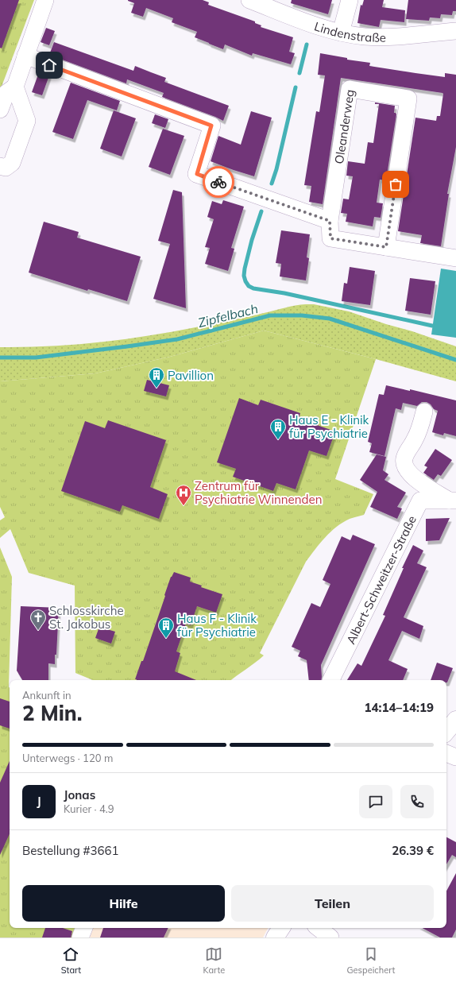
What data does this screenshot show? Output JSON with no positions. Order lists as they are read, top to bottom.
{
  "streets": {
    "street": ["Lindenstraße", "Oleanderweg", "Albert-Schweitzer-Straße"]
  },
  "water": ["Zipfelbach"],
  "places": {
    "building": ["Pavillion", "Haus E - Klinik für Psychiatrie", "Haus F - Klinik für Psychiatrie"],
    "hospital": ["Zentrum für Psychiatrie Winnenden"],
    "church": ["Schlosskirche St. Jakobus"]
  },
  "page": {
    "heading": ["2 Min.", "Ankunft in", "14:14–14:19"],
    "panel": [
      "Jonas",
      "Kurier · 4.9",
      "Bestellung #3661",
      "26.39 €"
    ],
    "bar": "Unterwegs · 120 m",
    "round": "J",
    "buttons": ["Hilfe", "Teilen"],
    "tabs": ["Start", "Karte", "Gespeichert"]
  }
}
